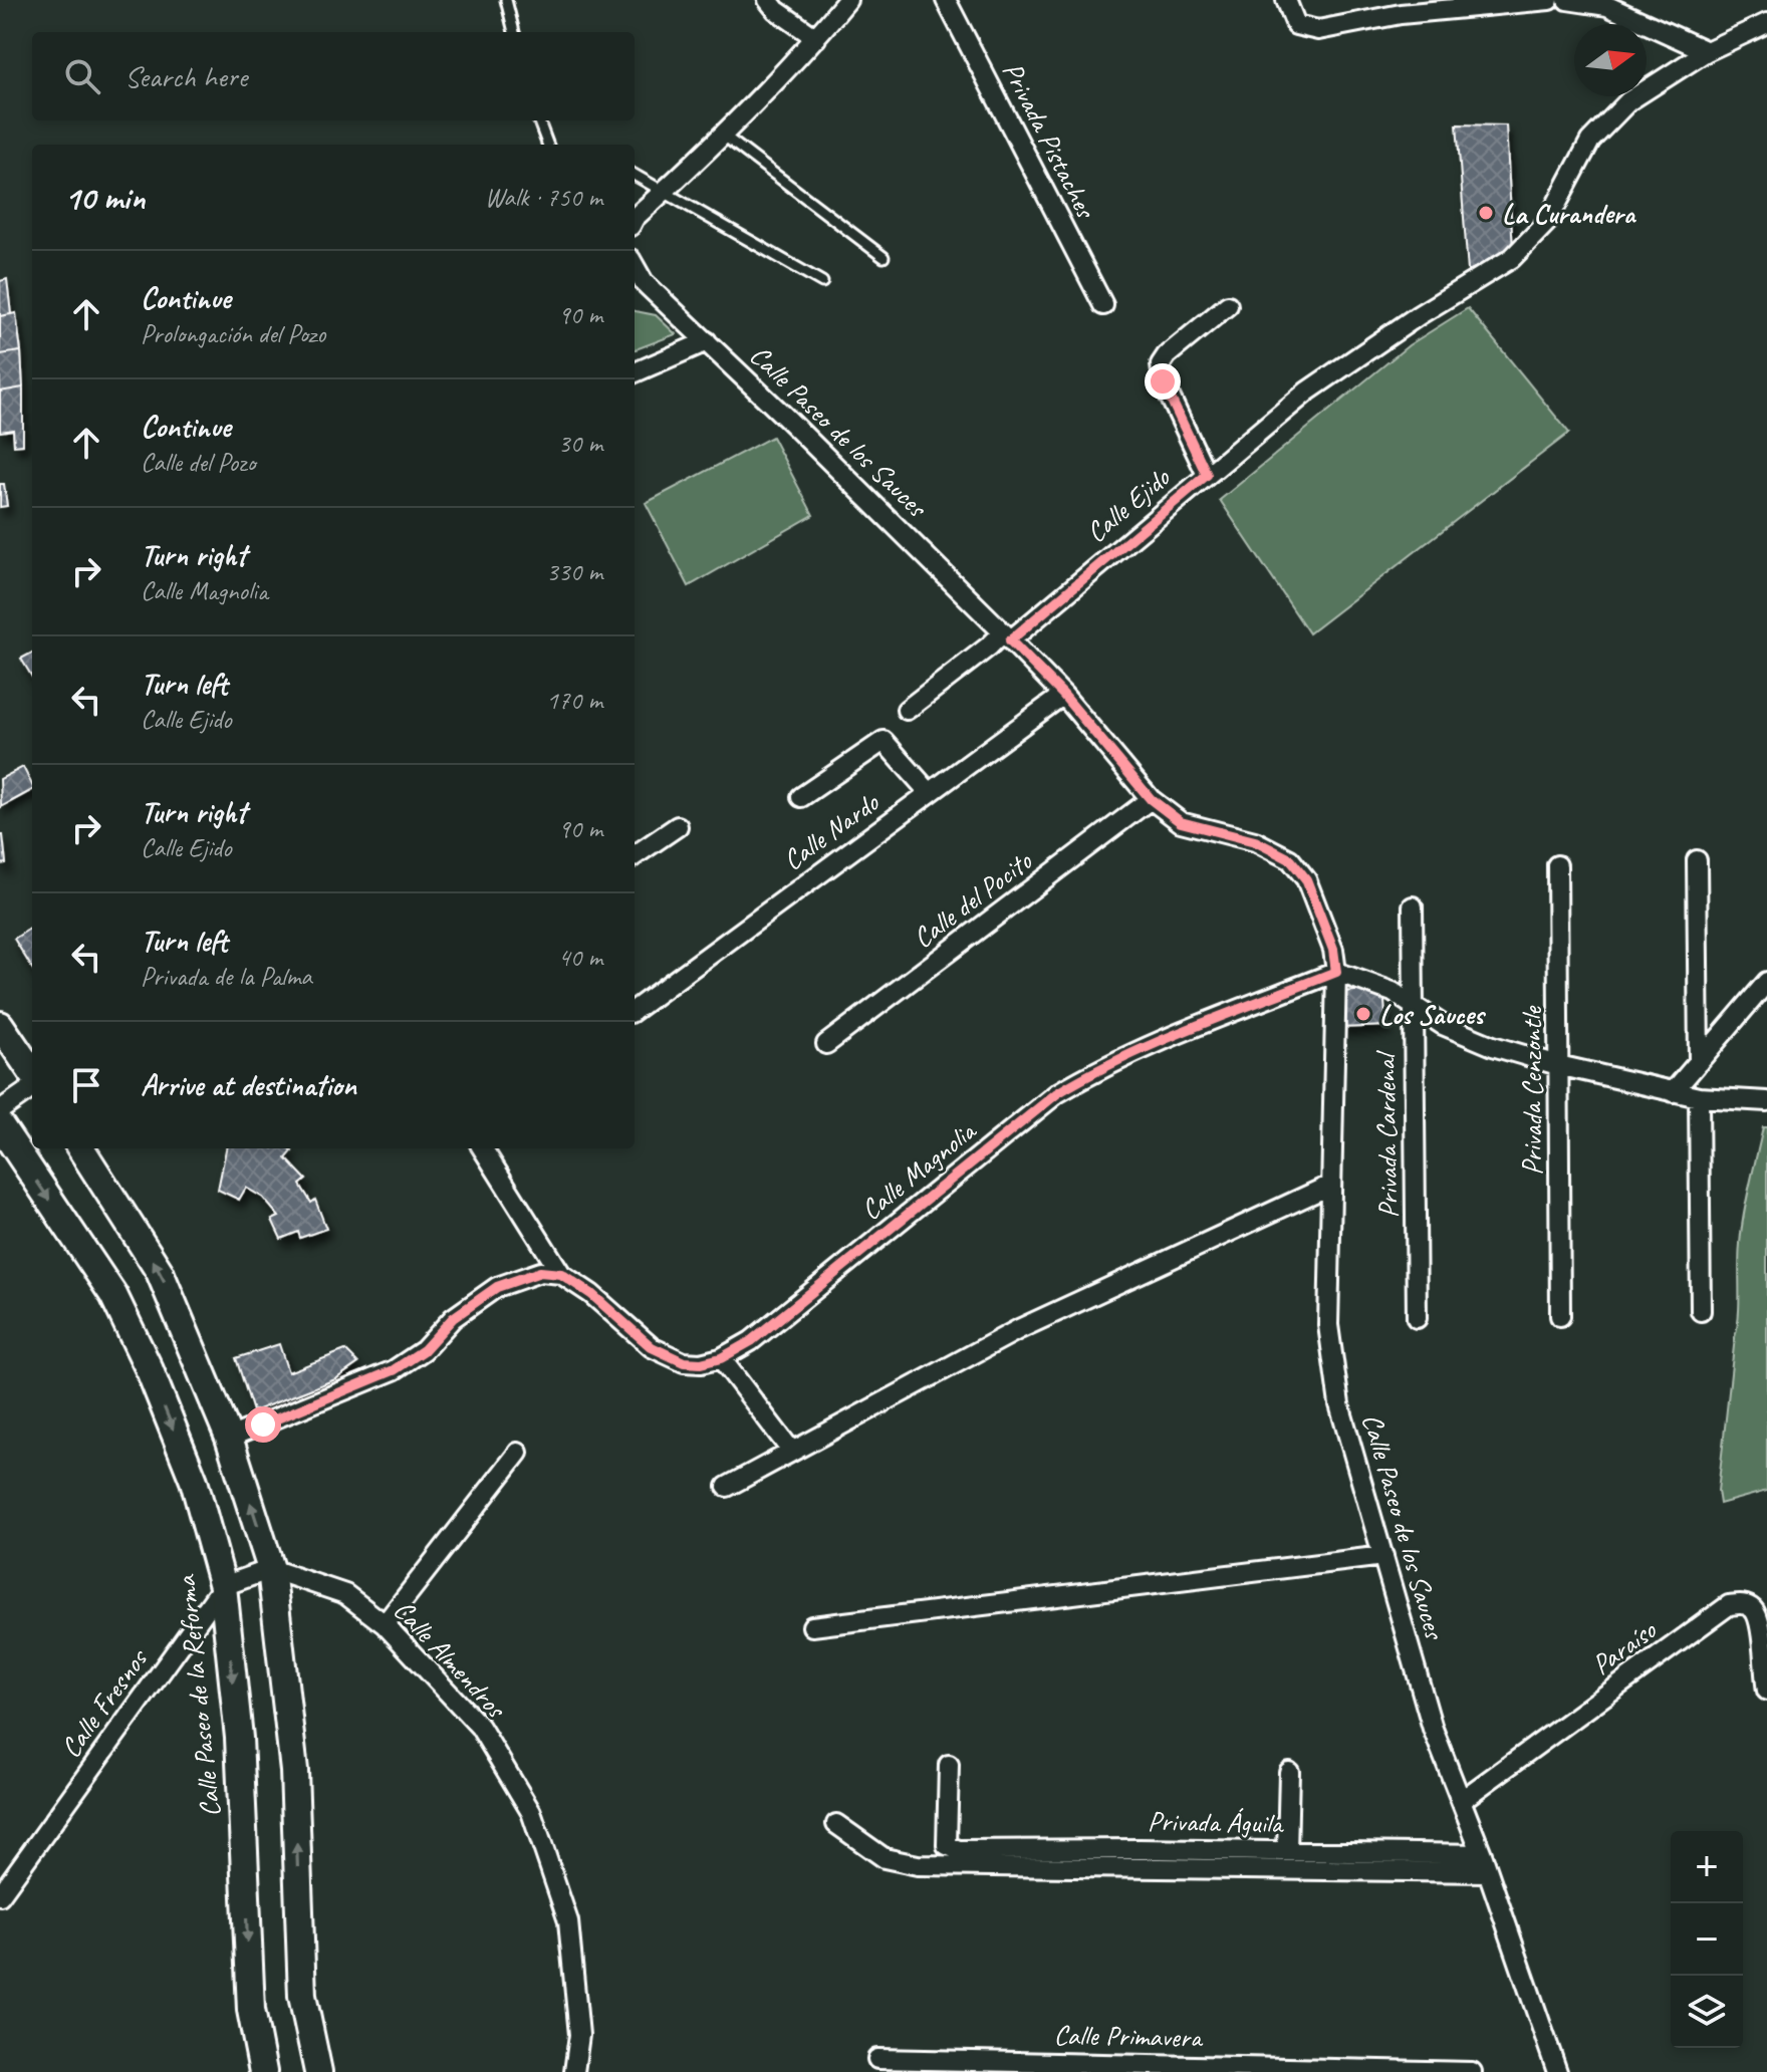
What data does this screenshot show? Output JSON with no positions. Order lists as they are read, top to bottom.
{
  "streets": {
    "main road": ["Calle Paseo de la Reforma"],
    "street": [
      "Privada Pistaches",
      "Calle Paseo de los Sauces",
      "Calle Ejido",
      "Calle Nardo",
      "Calle del Pocito",
      "Privada Cenzontle",
      "Privada Cardenal",
      "Calle Magnolia",
      "Paraíso",
      "Calle Almendros",
      "Calle Fresnos",
      "Privada Águila",
      "Calle Primavera"
    ]
  },
  "crossings": [
    ["Calle Paseo de los Sauces", "Calle Ejido"],
    ["Calle Paseo de los Sauces", "Calle Magnolia"],
    ["Calle Paseo de los Sauces", "Paraíso"],
    ["Calle Paseo de los Sauces", "Privada Águila"],
    ["Calle Paseo de la Reforma", "Calle Fresnos"]
  ],
  "places": ["La Curandera", "Los Sauces"],
  "north": "right",
  "page": {
    "search": "Search here",
    "heading": ["10 min", "Walk · 750 m"],
    "list": [
      ["Continue", "Prolongación del Pozo", "90 m"],
      ["Continue", "Calle del Pozo", "30 m"],
      ["Turn right", "Calle Magnolia", "330 m"],
      ["Turn left", "Calle Ejido", "170 m"],
      ["Turn right", "Calle Ejido", "90 m"],
      ["Turn left", "Privada de la Palma", "40 m"],
      "Arrive at destination"
    ],
    "map_buttons": ["+", "−"]
  }
}
